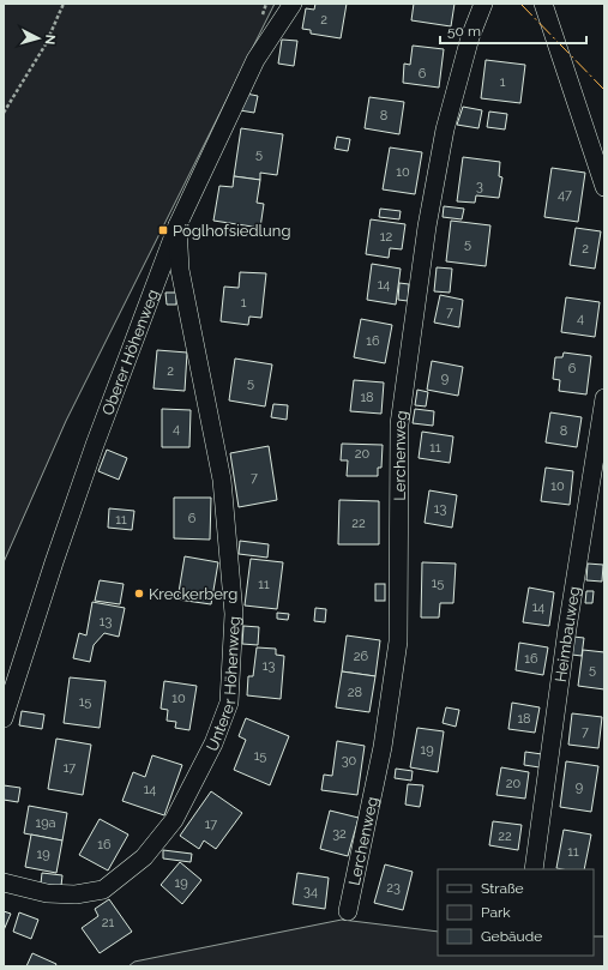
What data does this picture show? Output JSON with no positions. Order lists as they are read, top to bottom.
{
  "streets": {
    "street": [
      "Oberer Höhenweg",
      "Lerchenweg",
      "Heimbauweg",
      "Unterer Höhenweg"
    ]
  },
  "crossings": [
    ["Oberer Höhenweg", "Unterer Höhenweg"]
  ],
  "places": {
    "transit": ["Pöglhofsiedlung"],
    "other": ["Kreckerberg"]
  },
  "house_numbers": [
    "2",
    "6",
    "1",
    "8",
    "5",
    "10",
    "3",
    "47",
    "12",
    "5",
    "2",
    "14",
    "1",
    "7",
    "4",
    "16",
    "6",
    "2",
    "9",
    "5",
    "18",
    "4",
    "8",
    "11",
    "20",
    "7",
    "10",
    "13",
    "6",
    "11",
    "22",
    "15",
    "11",
    "14",
    "13",
    "26",
    "16",
    "13",
    "5",
    "28",
    "10",
    "15",
    "18",
    "7",
    "19",
    "15",
    "30",
    "17",
    "20",
    "9",
    "14",
    "19a",
    "17",
    "32",
    "22",
    "16",
    "11",
    "19",
    "19",
    "23",
    "34",
    "21"
  ],
  "legend": ["Straße", "Park", "Gebäude"],
  "scale_bar": "50 m",
  "north": "right"
}
